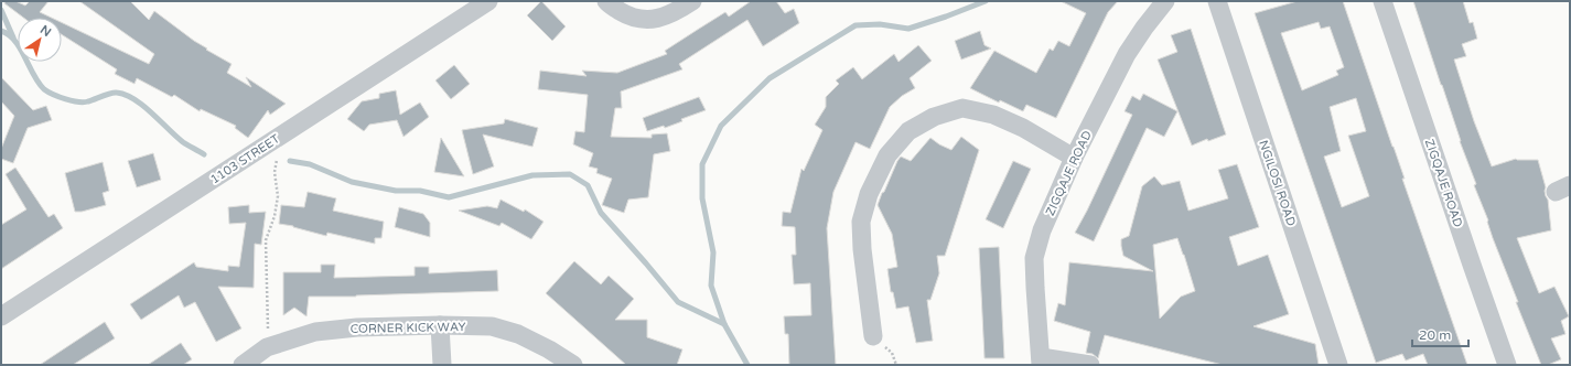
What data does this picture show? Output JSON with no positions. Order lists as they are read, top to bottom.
{
  "streets": {
    "street": [
      "1103 STREET",
      "ZIGQAJE ROAD",
      "NGILOSI ROAD",
      "CORNER KICK WAY"
    ]
  },
  "scale_bar": "20 m",
  "north": "top right"
}
